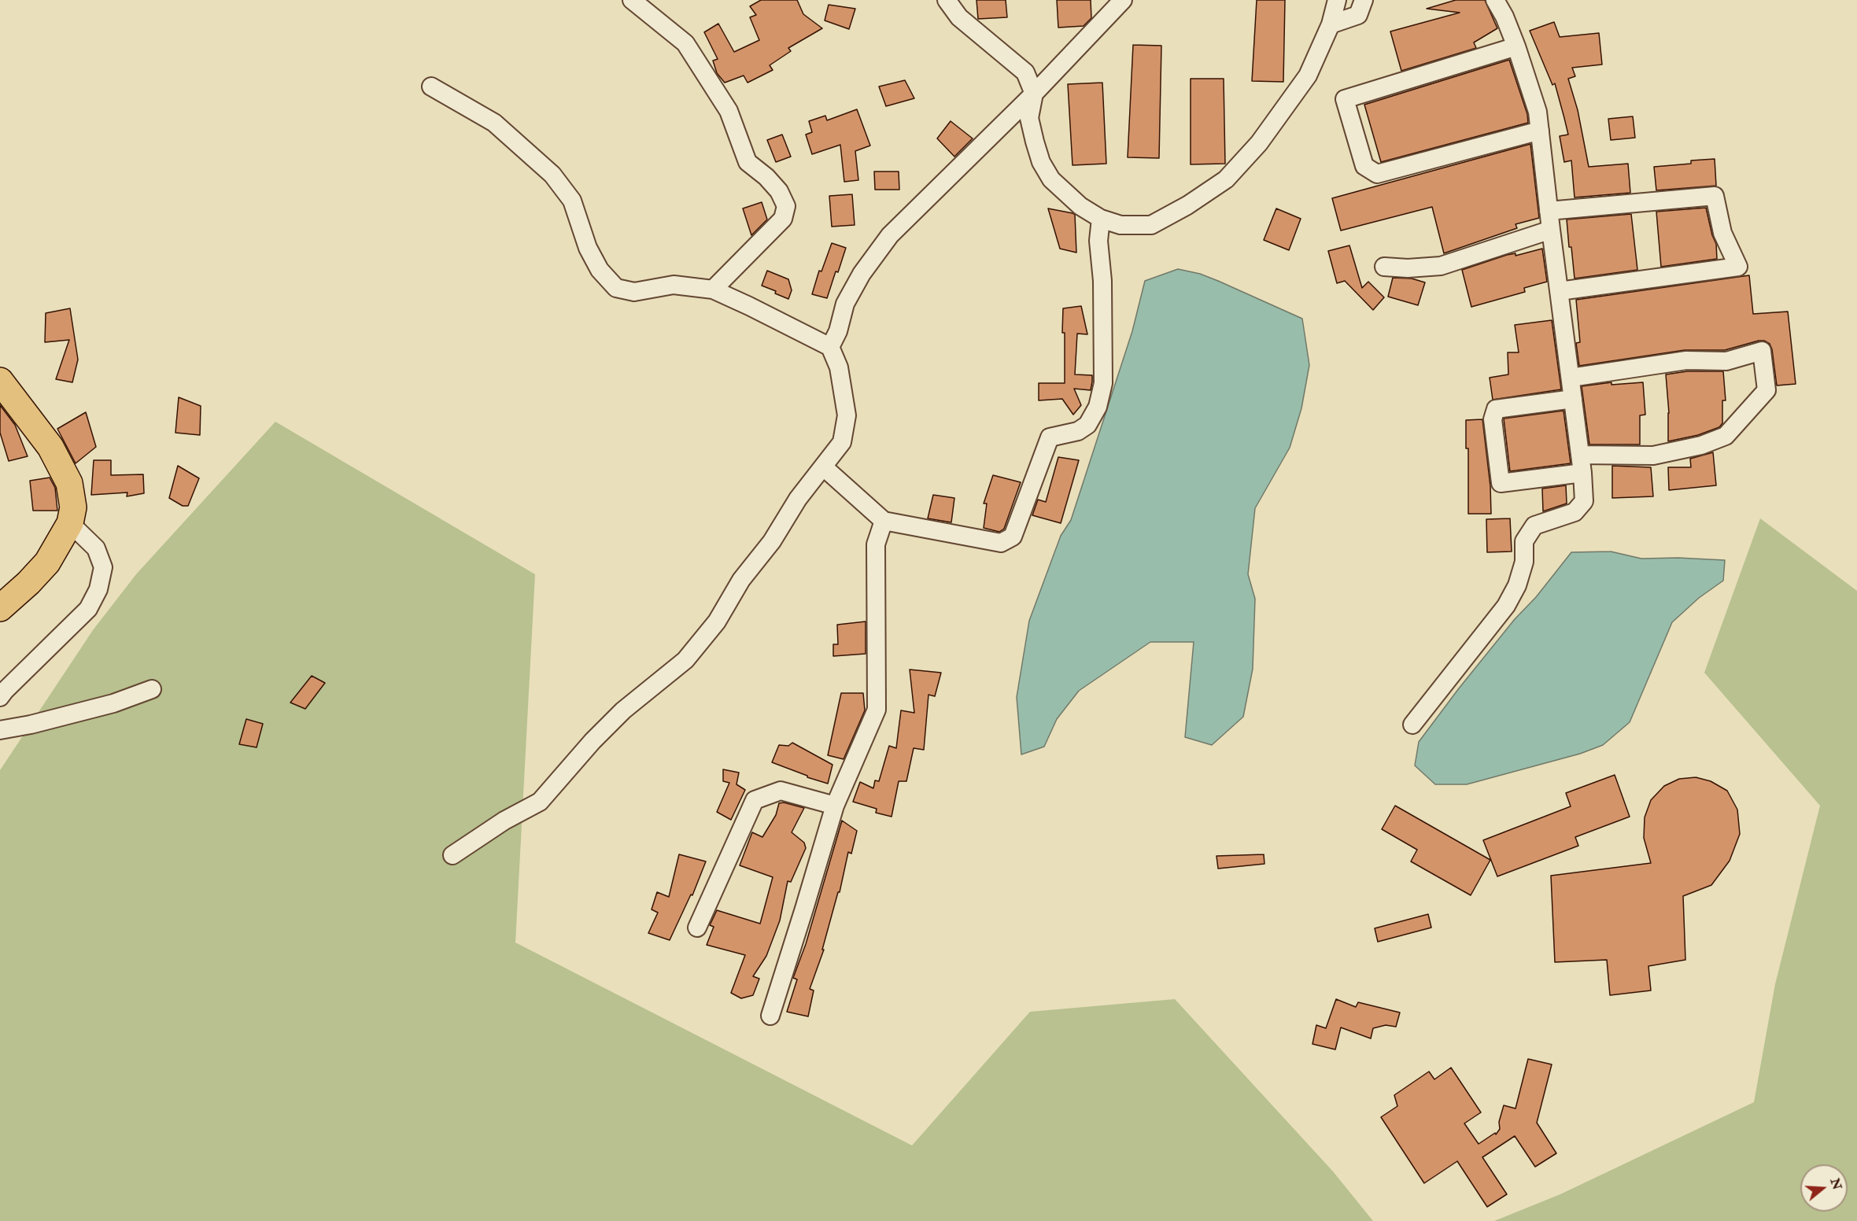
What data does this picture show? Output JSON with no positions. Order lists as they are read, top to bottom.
{
  "north": "right"
}
